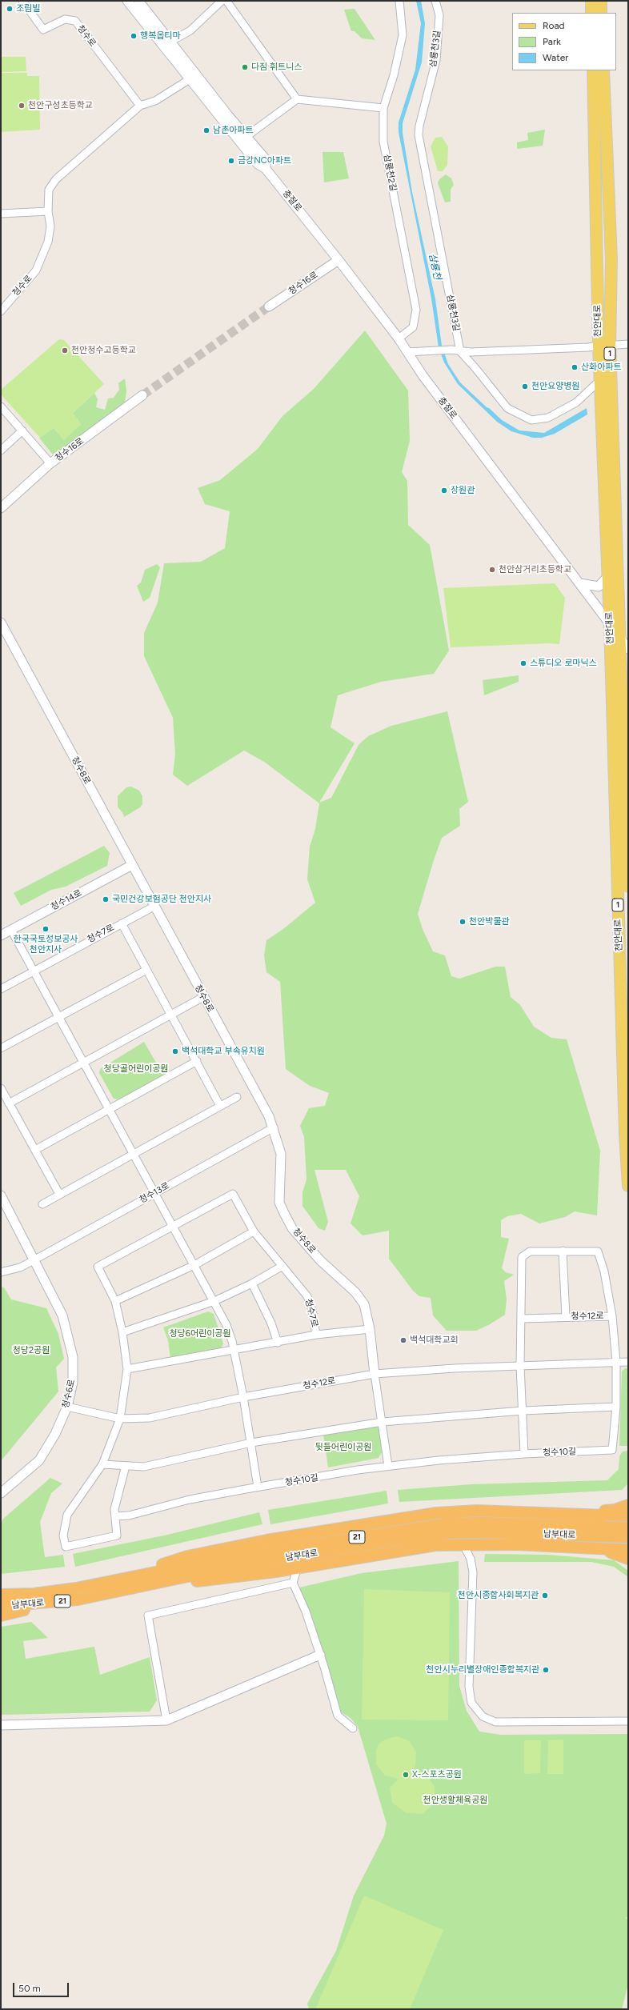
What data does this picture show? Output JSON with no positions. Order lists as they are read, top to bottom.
{
  "streets": {
    "highway": ["남부대로", "21"],
    "main road": ["천안대로", "1"],
    "street": [
      "청수로",
      "삼룡천3길",
      "삼룡천2길",
      "충절로",
      "청수16로",
      "청수8로",
      "청수14로",
      "청수7로",
      "청수13로",
      "청수12로",
      "청수6로",
      "청수10길"
    ]
  },
  "crossings": [
    ["삼룡천2길", "충절로"],
    ["충절로", "청수16로"],
    ["충절로", "천안대로"],
    ["청수8로", "청수14로"],
    ["청수8로", "청수13로"],
    ["청수8로", "청수12로"],
    ["청수13로", "청수6로"],
    ["청수12로", "청수6로"],
    ["청수12로", "청수10길"],
    ["남부대로", "21"]
  ],
  "water": ["삼룡천"],
  "parks": [
    "청당골어린이공원",
    "청당6어린이공원",
    "청당2공원",
    "뒷들어린이공원",
    "천안생활체육공원"
  ],
  "places": [
    "조림빌",
    "행복옵티마",
    "다짐 휘트니스",
    "천안구성초등학교",
    "남촌아파트",
    "금강NC아파트",
    "천안청수고등학교",
    "산화아파트",
    "천안요양병원",
    "장원관",
    "천안삼거리초등학교",
    "스튜디오 로마닉스",
    "국민건강보험공단 천안지사",
    "천안박물관",
    "한국국토정보공사 천안지사",
    "백석대학교 부속유치원",
    "백석대학교회",
    "천안시종합사회복지관",
    "천안시누리별장애인종합복지관",
    "X-스포츠공원"
  ],
  "legend": ["Road", "Park", "Water"],
  "scale_bar": "50 m"
}
